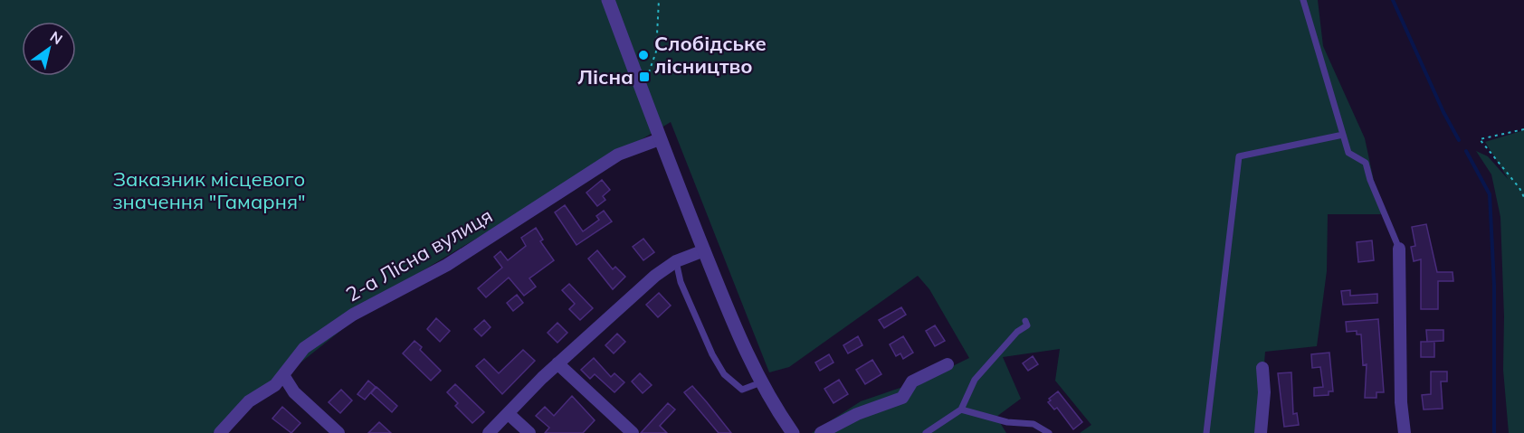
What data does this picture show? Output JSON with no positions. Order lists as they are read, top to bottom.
{
  "streets": {
    "street": ["2-а Лісна вулиця"]
  },
  "parks": ["Заказник місцевого значення \"Гамарня\""],
  "places": {
    "other": ["Слобідське лісництво"],
    "transit": ["Лісна"]
  },
  "north": "top right"
}
